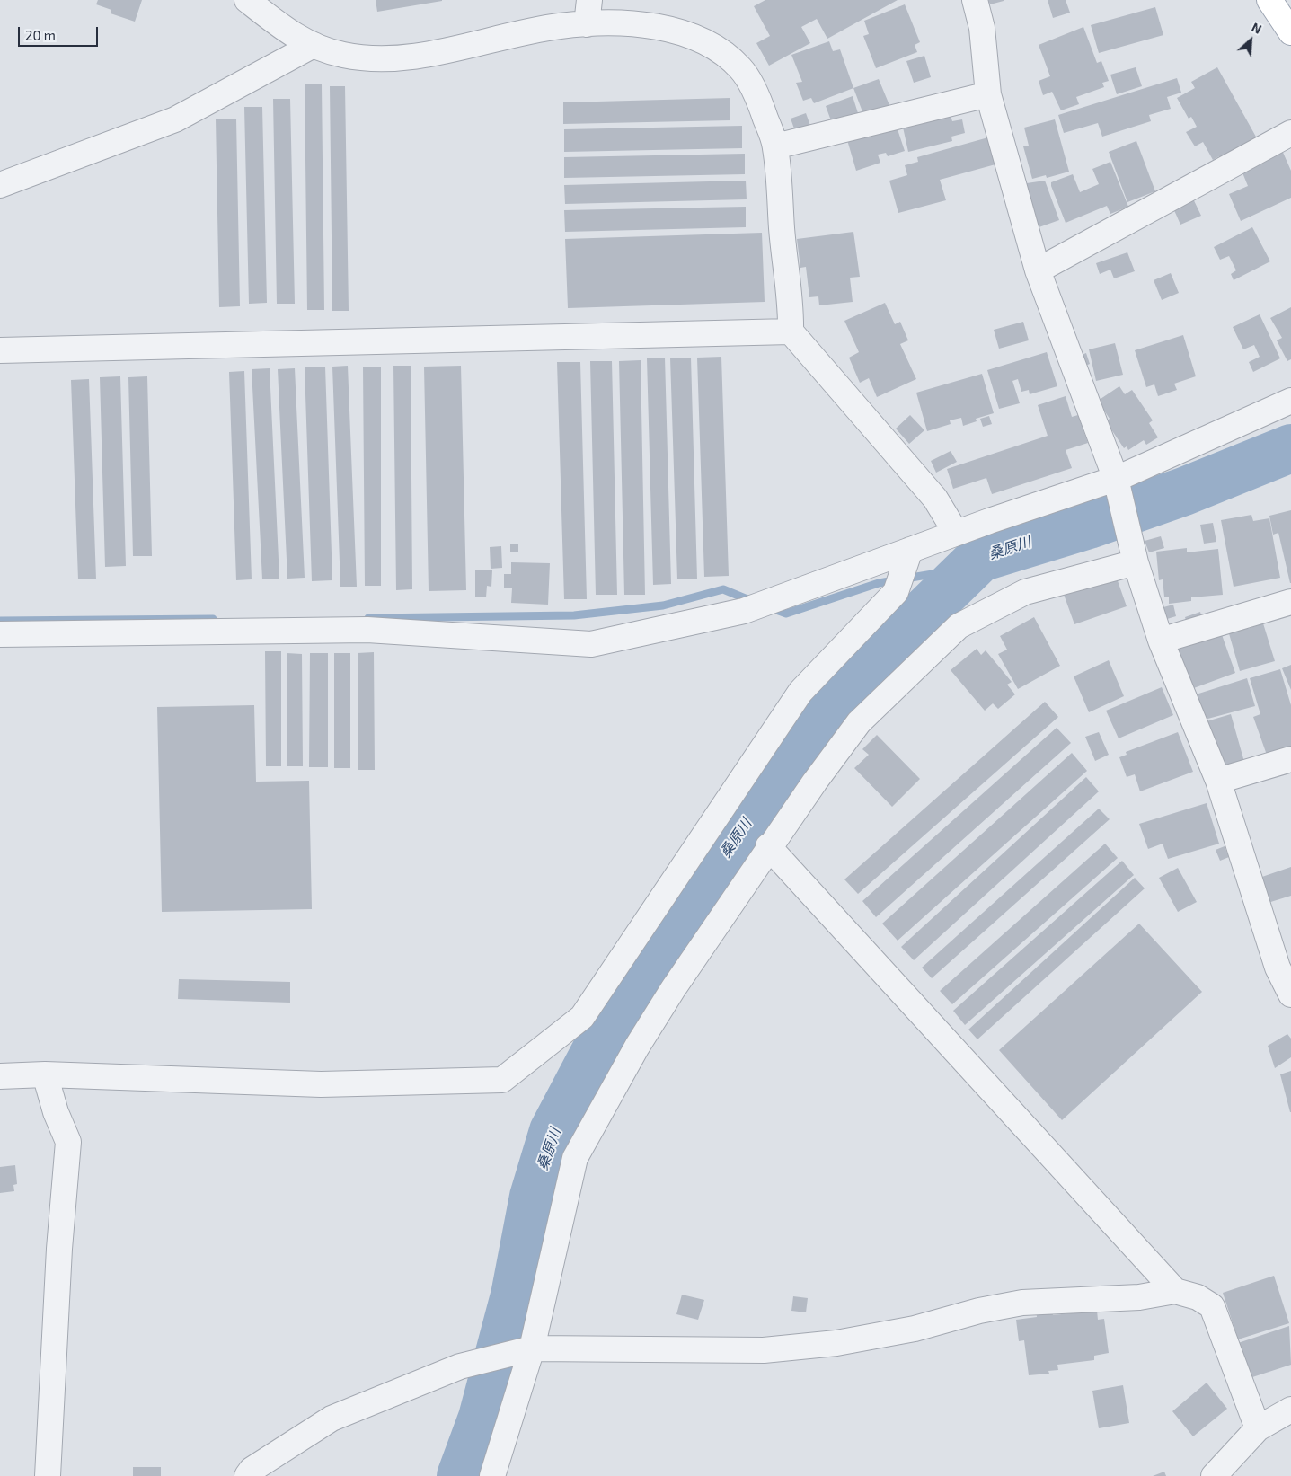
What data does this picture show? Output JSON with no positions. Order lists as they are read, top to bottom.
{
  "water": ["桑原川"],
  "scale_bar": "20 m",
  "north": "top right"
}
